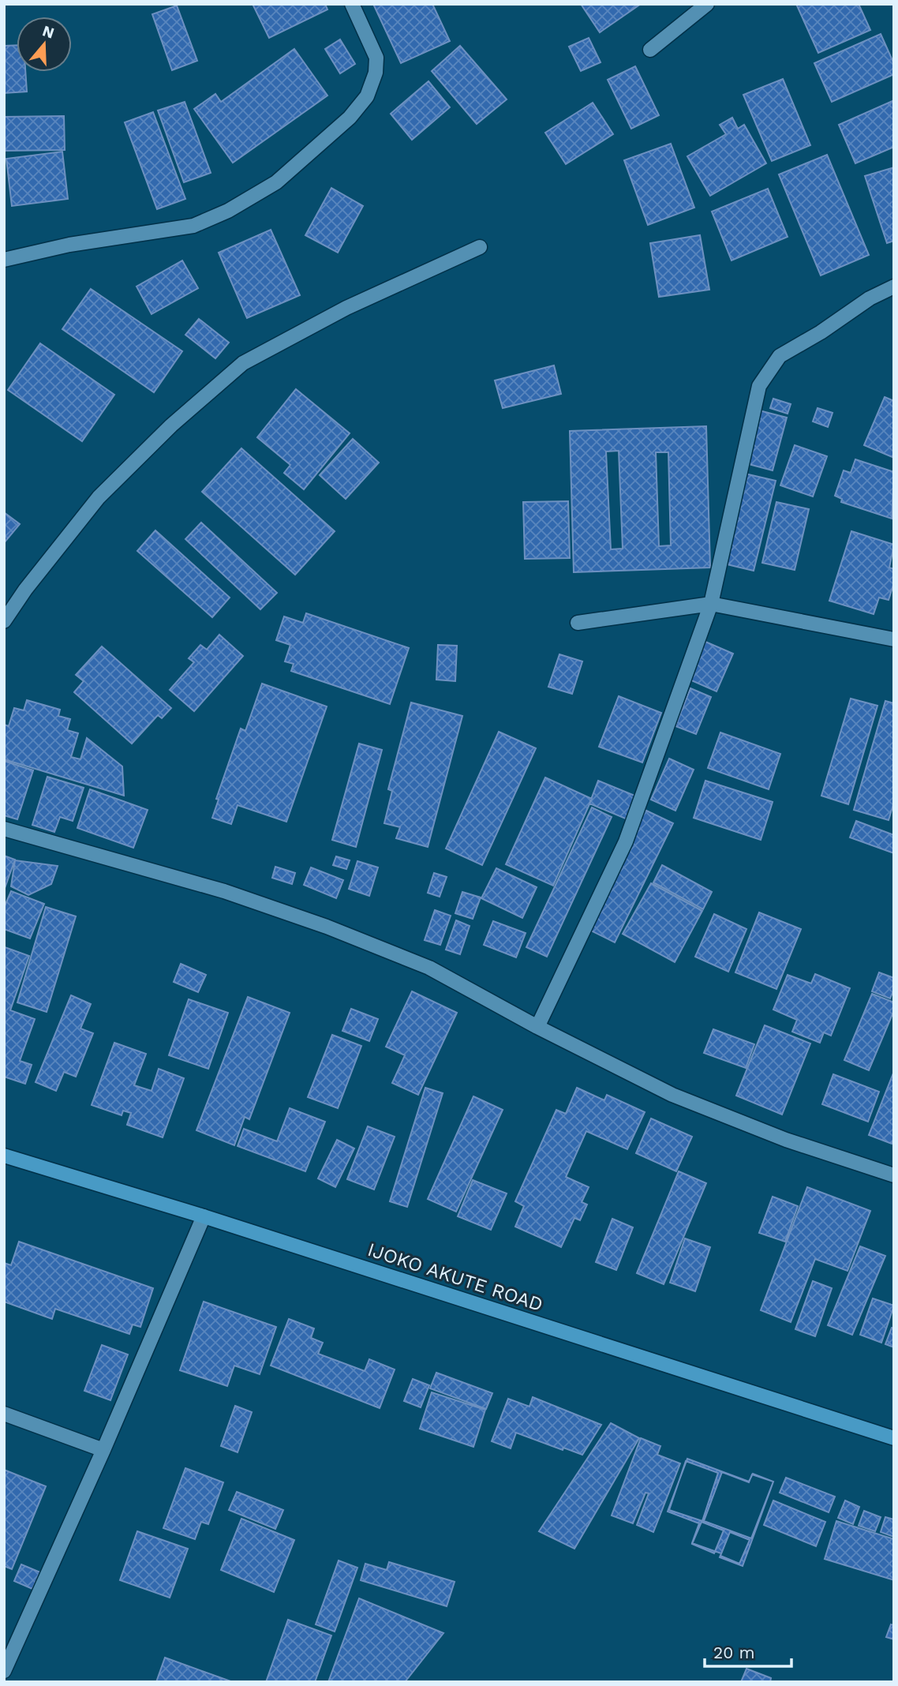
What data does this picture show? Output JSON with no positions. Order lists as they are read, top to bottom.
{
  "streets": {
    "main road": ["IJOKO AKUTE ROAD"]
  },
  "scale_bar": "20 m",
  "north": "top"
}
